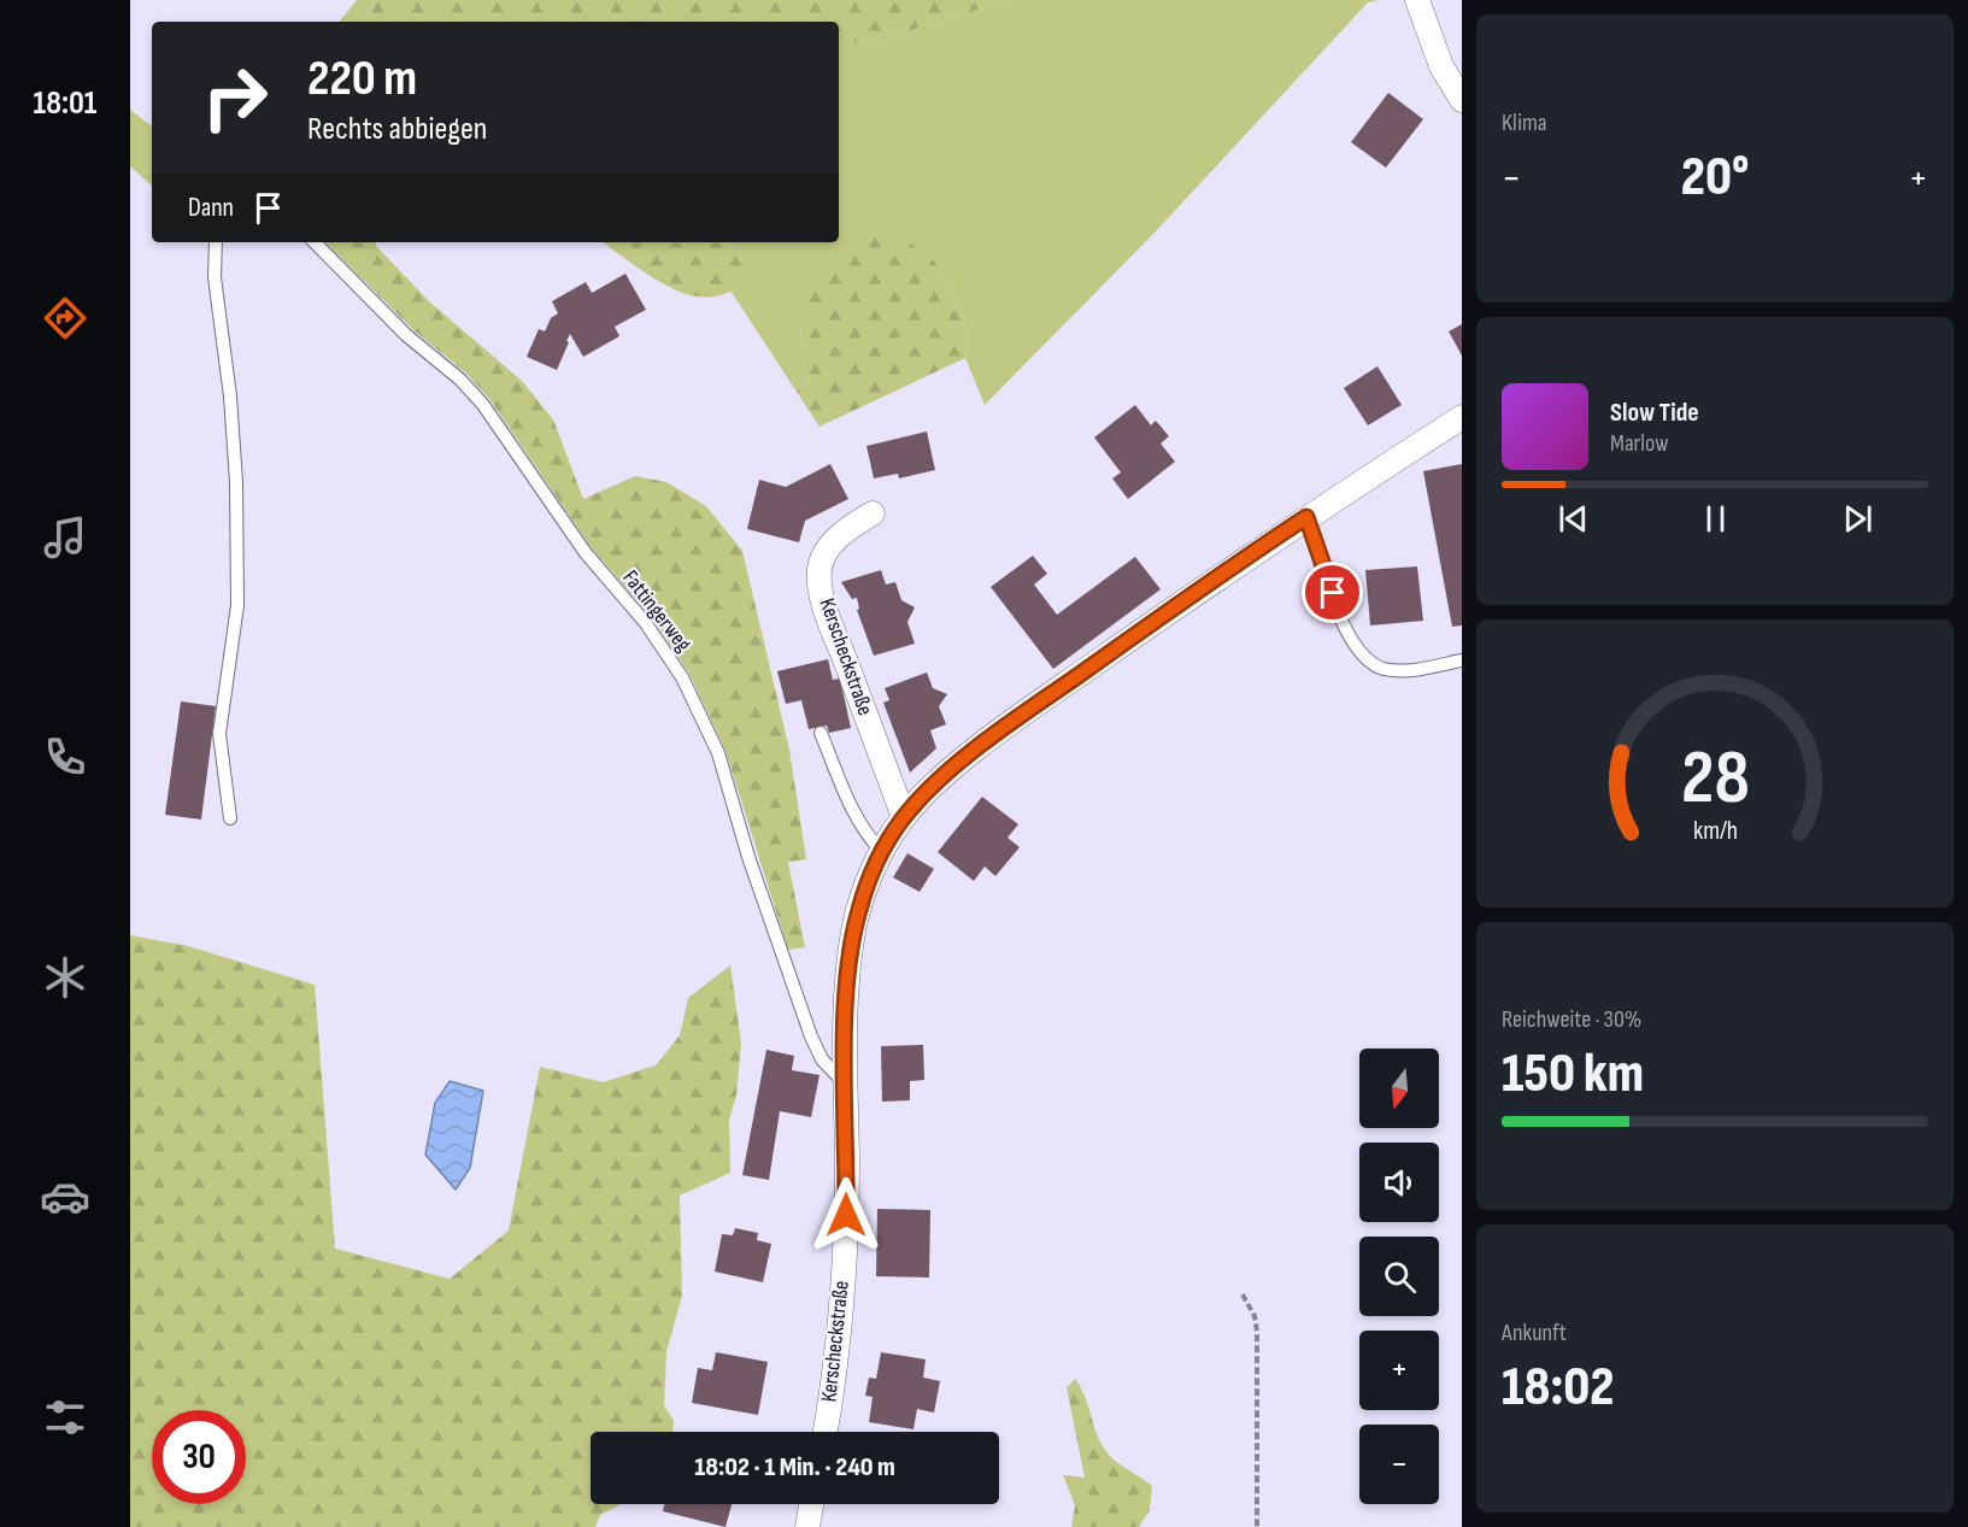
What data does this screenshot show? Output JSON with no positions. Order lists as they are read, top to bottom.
{
  "streets": {
    "street": ["Kerscheckstraße"],
    "lane": ["Fattingerweg"]
  },
  "crossings": [
    ["Fattingerweg", "Kerscheckstraße"]
  ],
  "north": "bottom",
  "page": {
    "tabs": "18:01",
    "tile": [
      "Klima",
      ["Reichweite · 30%", "150 km"],
      ["Ankunft", "18:02"]
    ],
    "turn": ["220 m", "Rechts abbiegen"],
    "heat": ["−", "20°", "+"],
    "then": "Dann",
    "song": ["Slow Tide", "Marlow"],
    "map_buttons": ["+", "−"],
    "limit": "30",
    "trip": "18:02 · 1 Min. · 240 m",
    "gauge": ["28", "km/h"]
  }
}
